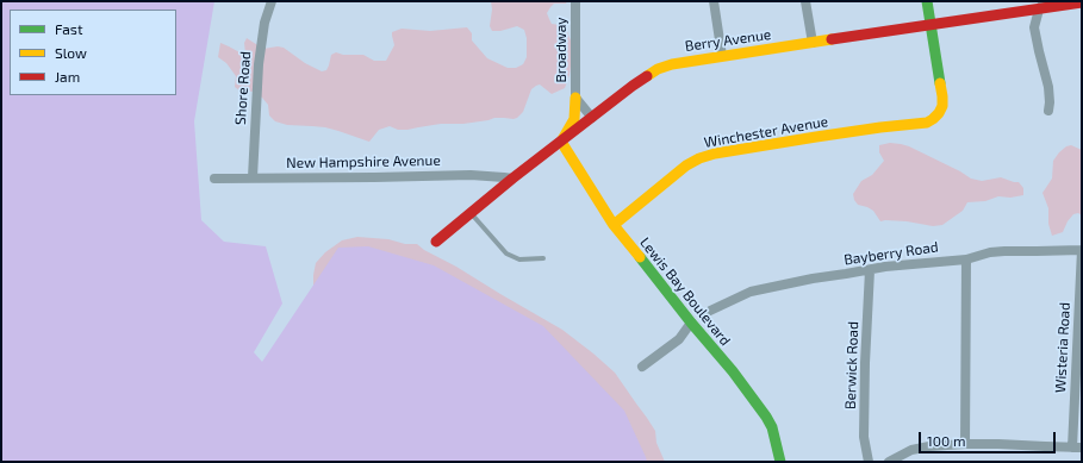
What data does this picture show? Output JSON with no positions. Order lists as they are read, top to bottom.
{
  "streets": {
    "street": [
      "Berry Avenue",
      "Broadway",
      "Shore Road",
      "Winchester Avenue",
      "New Hampshire Avenue",
      "Bayberry Road",
      "Lewis Bay Boulevard",
      "Wisteria Road",
      "Berwick Road"
    ]
  },
  "crossings": [
    ["Berry Avenue", "Broadway"],
    ["Berry Avenue", "Winchester Avenue"],
    ["Berry Avenue", "New Hampshire Avenue"],
    ["Berry Avenue", "Lewis Bay Boulevard"],
    ["Broadway", "Lewis Bay Boulevard"],
    ["Shore Road", "New Hampshire Avenue"],
    ["Winchester Avenue", "Lewis Bay Boulevard"],
    ["Bayberry Road", "Wisteria Road"],
    ["Bayberry Road", "Berwick Road"]
  ],
  "legend": ["Fast", "Slow", "Jam"],
  "scale_bar": "100 m"
}
